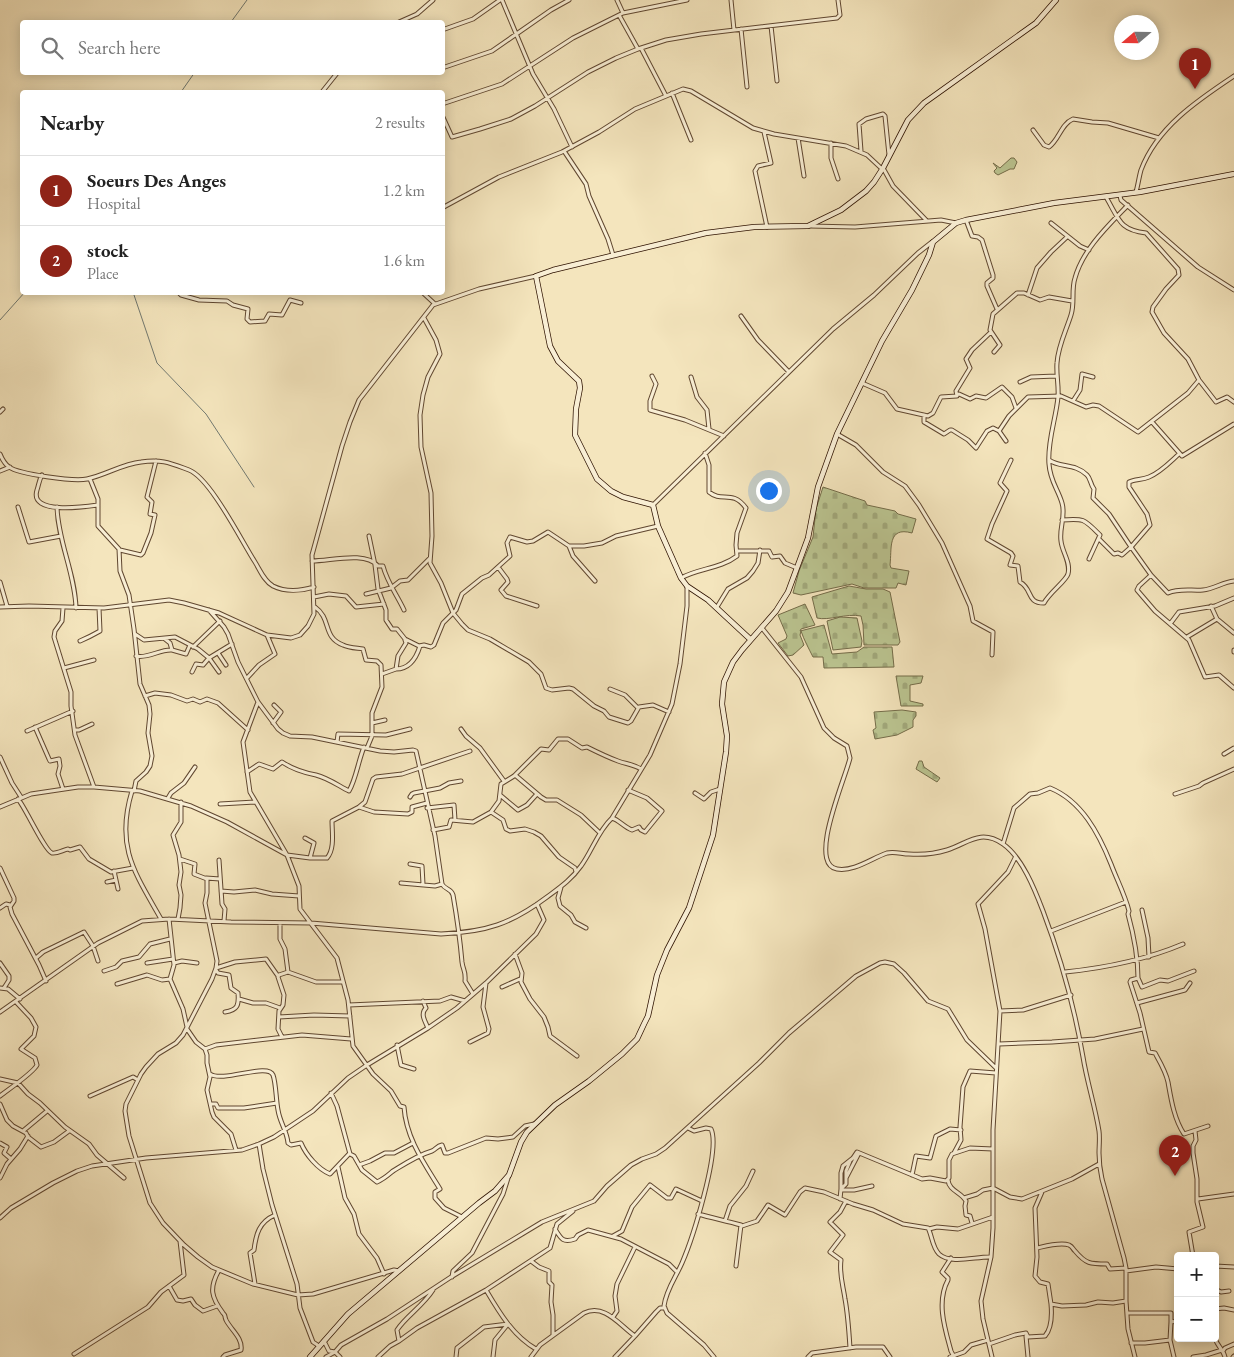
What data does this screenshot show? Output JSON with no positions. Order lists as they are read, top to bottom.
{
  "north": "left",
  "page": {
    "search": "Search here",
    "pins": ["1", "2"],
    "heading": ["Nearby", "2 results"],
    "list": [
      {
        "mark": "1",
        "name": "Soeurs Des Anges",
        "note": "Hospital",
        "value": "1.2 km"
      },
      {
        "mark": "2",
        "name": "stock",
        "note": "Place",
        "value": "1.6 km"
      }
    ],
    "map_buttons": ["+", "−"]
  }
}
